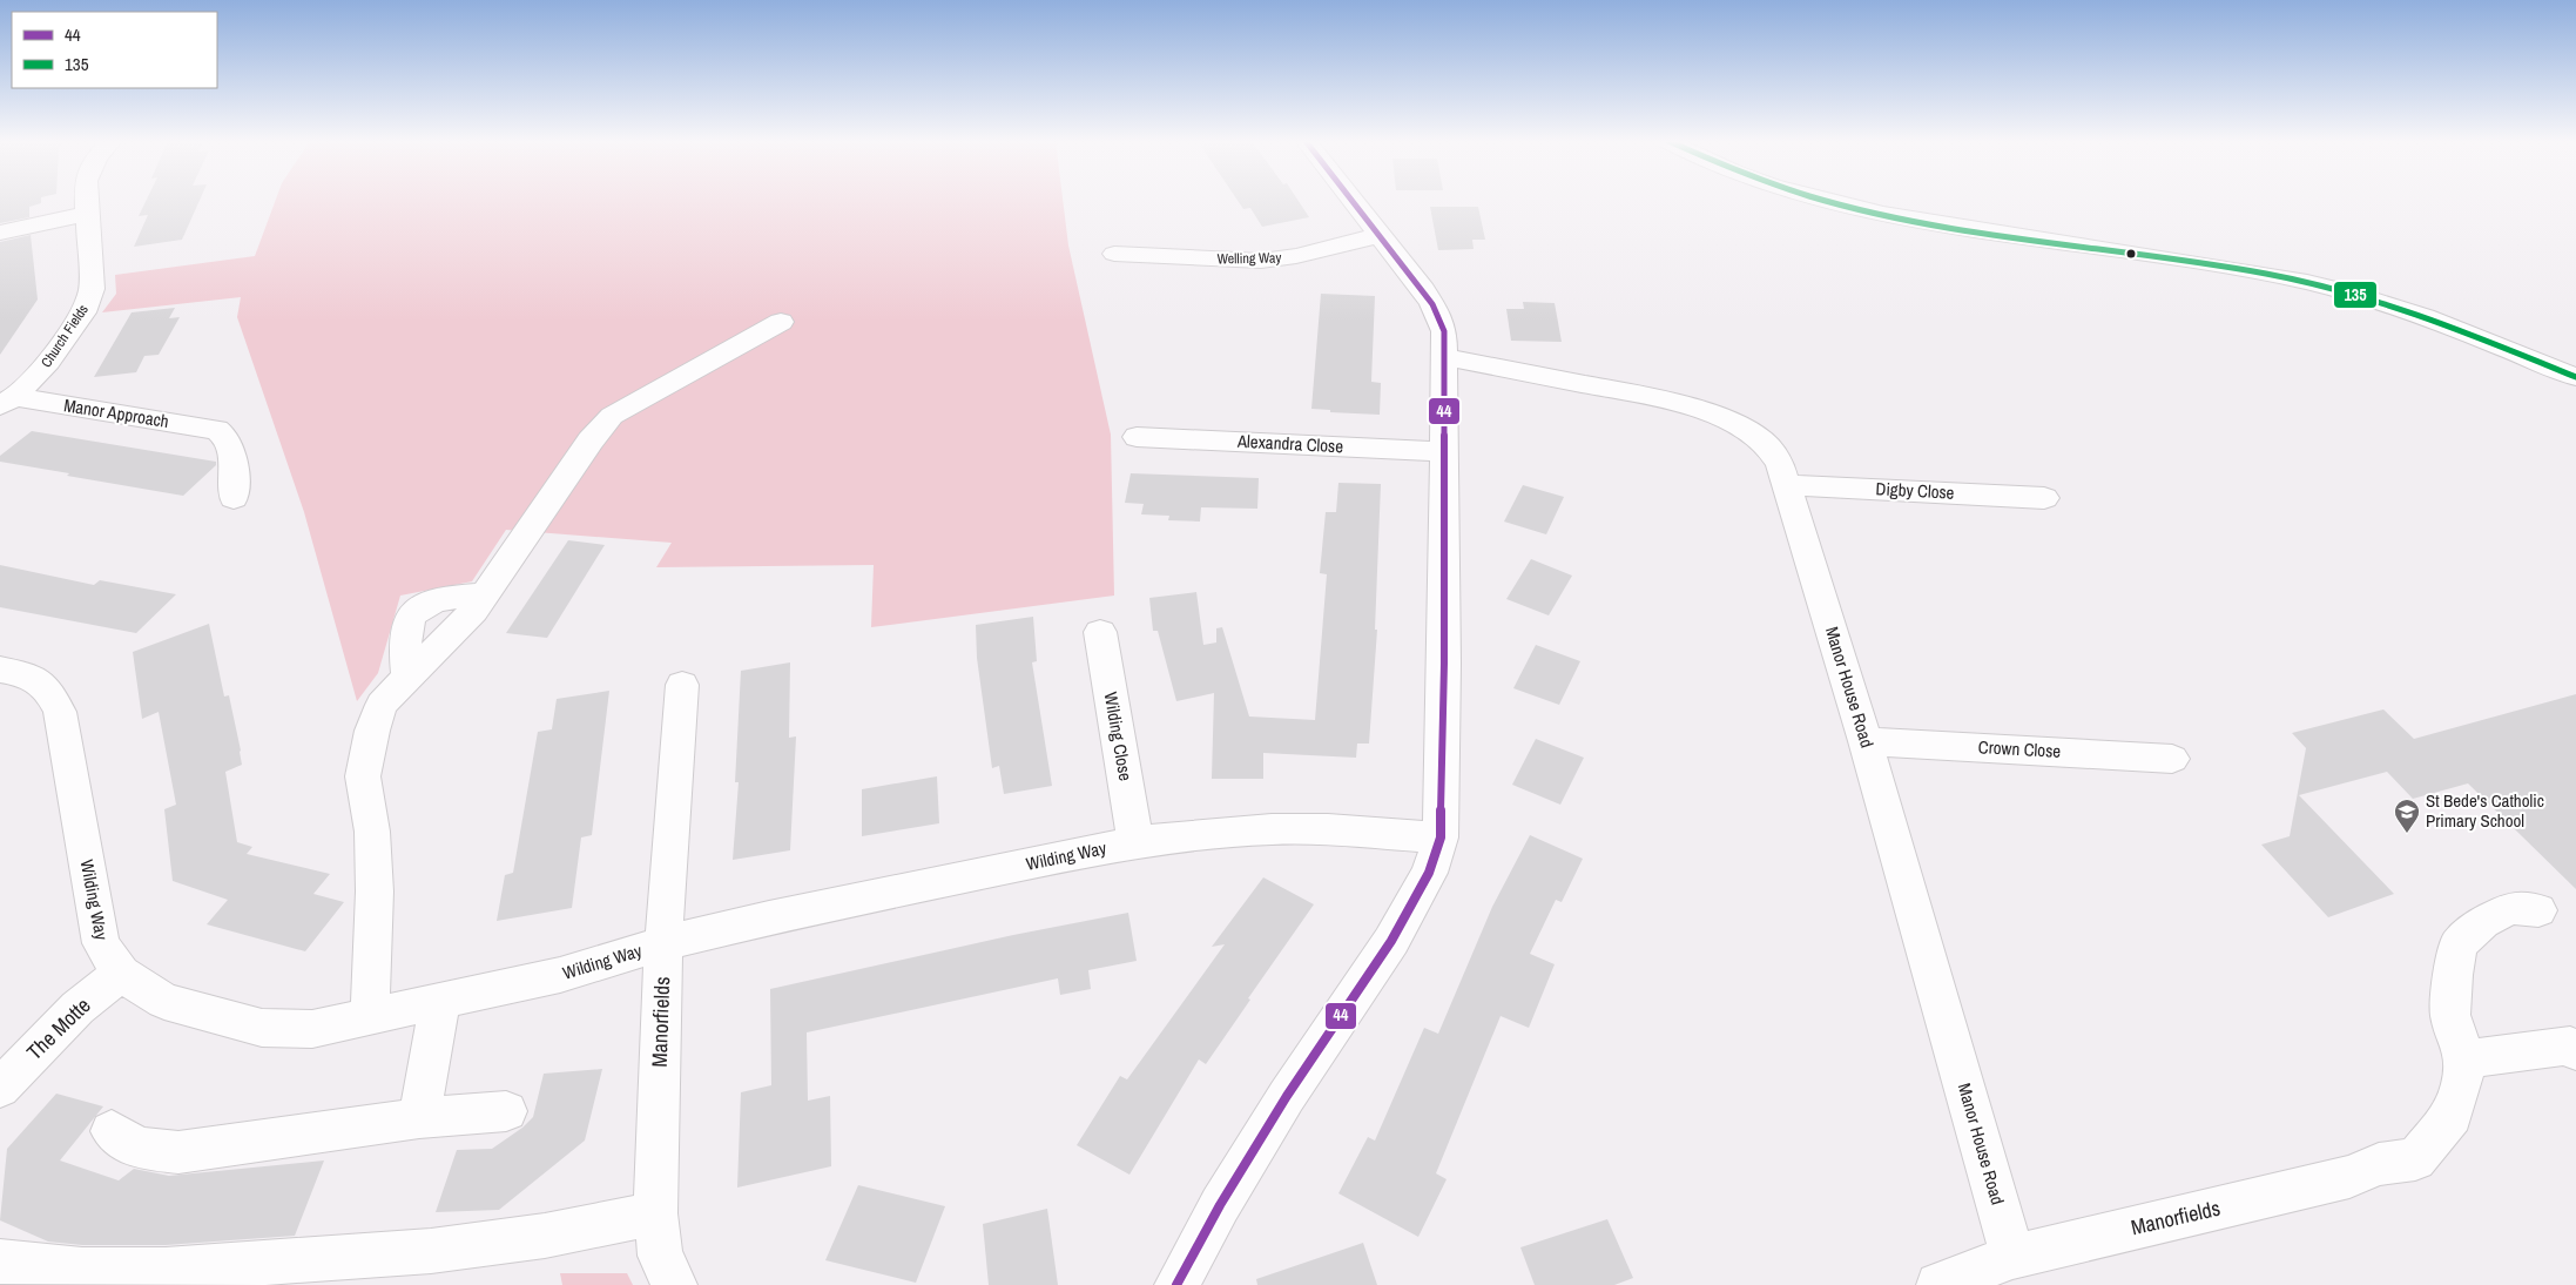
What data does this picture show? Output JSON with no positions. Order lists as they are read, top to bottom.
{
  "streets": {
    "street": [
      "Welling Way",
      "Church Fields",
      "Manor Approach",
      "Alexandra Close",
      "Digby Close",
      "Manor House Road",
      "Wilding Close",
      "Crown Close",
      "Wilding Way",
      "Manorfields",
      "The Motte"
    ]
  },
  "crossings": [
    ["Church Fields", "Manor Approach"],
    ["Digby Close", "Manor House Road"],
    ["Manor House Road", "Crown Close"],
    ["Manor House Road", "Manorfields"],
    ["Wilding Close", "Wilding Way"],
    ["Wilding Way", "Manorfields"],
    ["Wilding Way", "The Motte"]
  ],
  "places": {
    "school or university": ["St Bede's Catholic Primary School"]
  },
  "lines": ["transit line 44", "transit line 135"],
  "legend": ["44", "135"]
}
